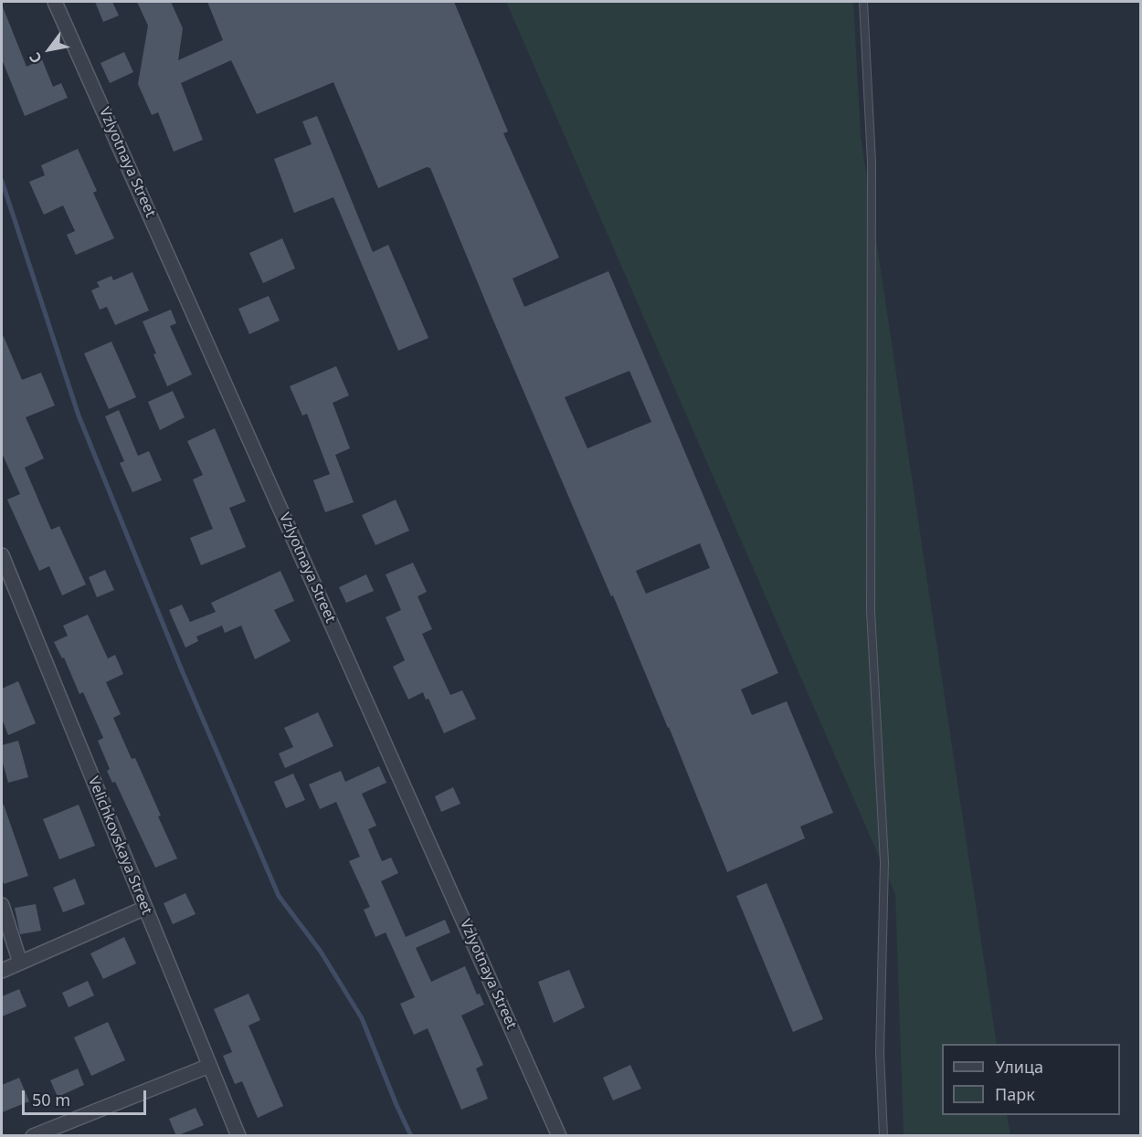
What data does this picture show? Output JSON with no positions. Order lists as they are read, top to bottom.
{
  "streets": {
    "street": ["Vzlyotnaya Street", "Velichkovskaya Street"]
  },
  "legend": ["Улица", "Парк"],
  "scale_bar": "50 m",
  "north": "bottom left"
}
